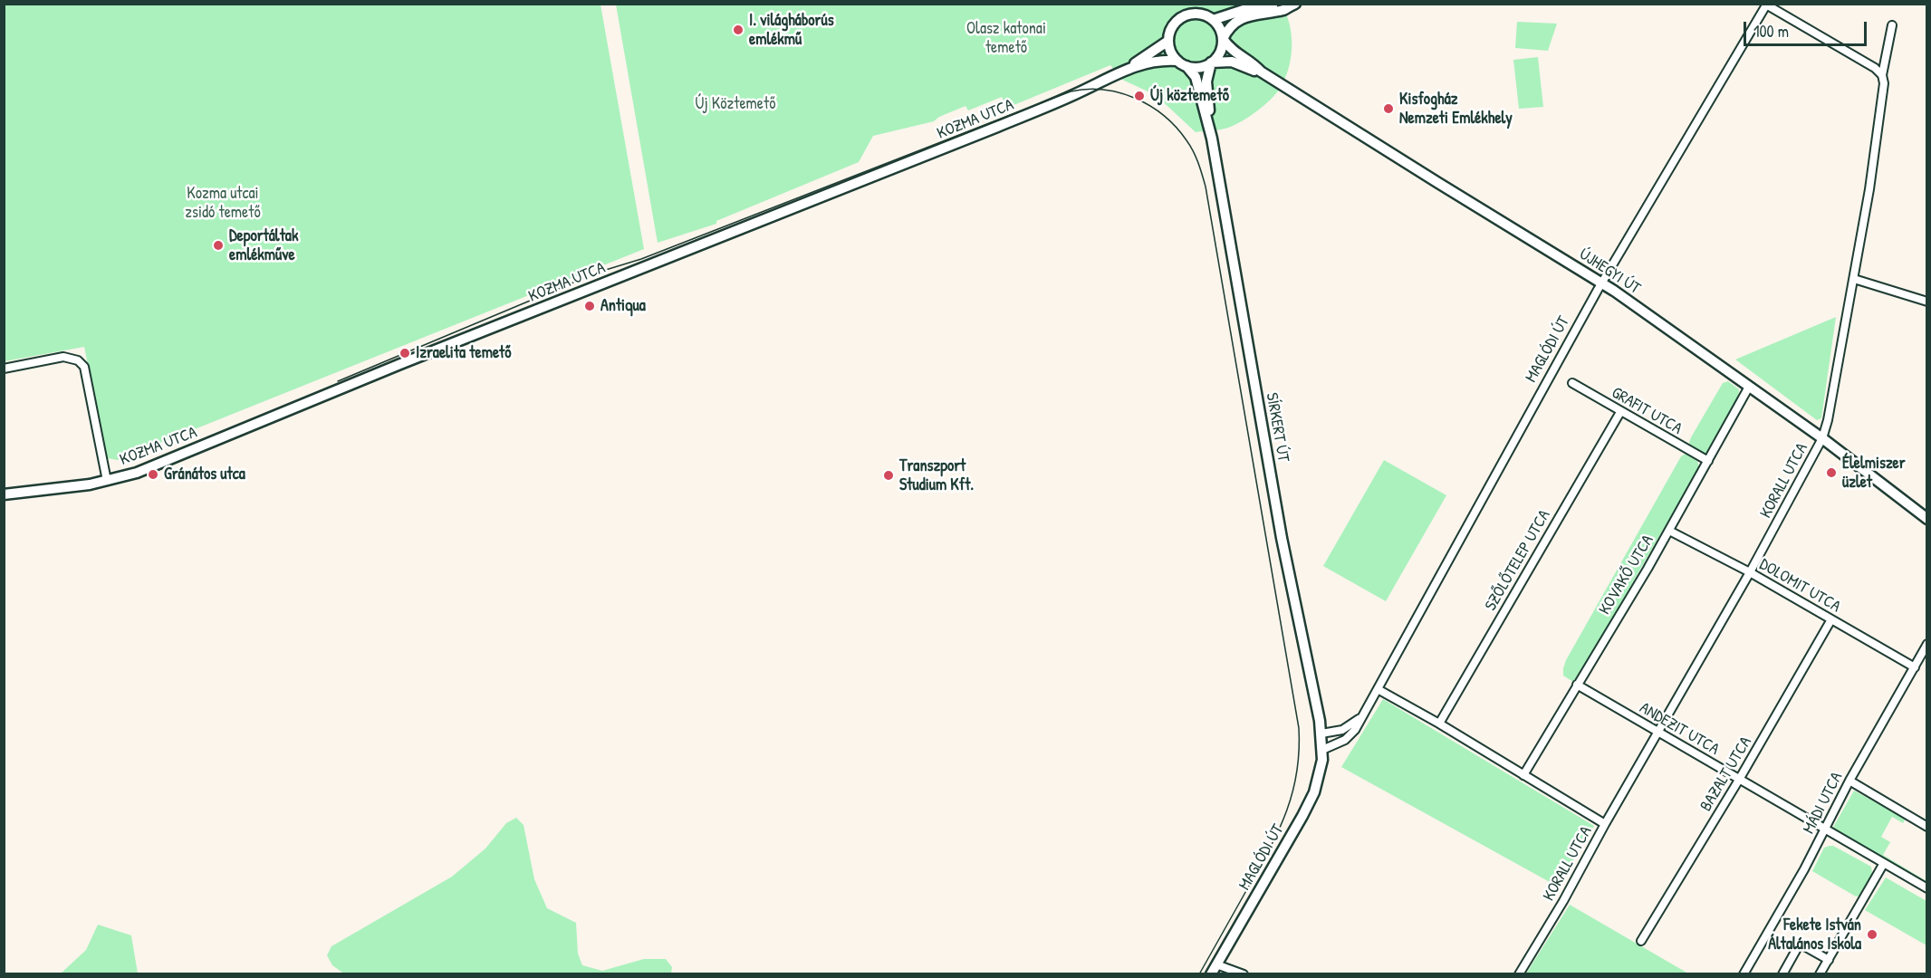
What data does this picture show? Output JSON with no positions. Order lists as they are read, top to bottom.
{
  "streets": {
    "street": [
      "KOZMA UTCA",
      "ÚJHEGYI ÚT",
      "MAGLÓDI ÚT",
      "GRAFIT UTCA",
      "SÍRKERT ÚT",
      "KORALL UTCA",
      "SZŐLŐTELEP UTCA",
      "KOVAKŐ UTCA",
      "DOLOMIT UTCA",
      "ANDEZIT UTCA",
      "BAZALT UTCA",
      "MÁDI UTCA"
    ]
  },
  "crossings": [
    ["KOZMA UTCA", "ÚJHEGYI ÚT"],
    ["KOZMA UTCA", "SÍRKERT ÚT"],
    ["ÚJHEGYI ÚT", "MAGLÓDI ÚT"],
    ["ÚJHEGYI ÚT", "SÍRKERT ÚT"],
    ["ÚJHEGYI ÚT", "KORALL UTCA"],
    ["ÚJHEGYI ÚT", "KOVAKŐ UTCA"],
    ["MAGLÓDI ÚT", "SÍRKERT ÚT"],
    ["GRAFIT UTCA", "SZŐLŐTELEP UTCA"],
    ["GRAFIT UTCA", "KOVAKŐ UTCA"],
    ["KORALL UTCA", "DOLOMIT UTCA"],
    ["KORALL UTCA", "ANDEZIT UTCA"],
    ["KOVAKŐ UTCA", "DOLOMIT UTCA"],
    ["KOVAKŐ UTCA", "ANDEZIT UTCA"],
    ["DOLOMIT UTCA", "BAZALT UTCA"],
    ["DOLOMIT UTCA", "MÁDI UTCA"],
    ["ANDEZIT UTCA", "BAZALT UTCA"],
    ["ANDEZIT UTCA", "MÁDI UTCA"]
  ],
  "parks": ["Olasz katonai temető", "Új Köztemető", "Kozma utcai zsidó temető"],
  "places": [
    "I. világháborús emlékmű",
    "Új köztemető",
    "Kisfogház Nemzeti Emlékhely",
    "Deportáltak emlékműve",
    "Antiqua",
    "Izraelita temető",
    "Élelmiszer üzlet",
    "Gránátos utca",
    "Transzport Studium Kft.",
    "Fekete István Általános Iskola"
  ],
  "scale_bar": "100 m"
}
